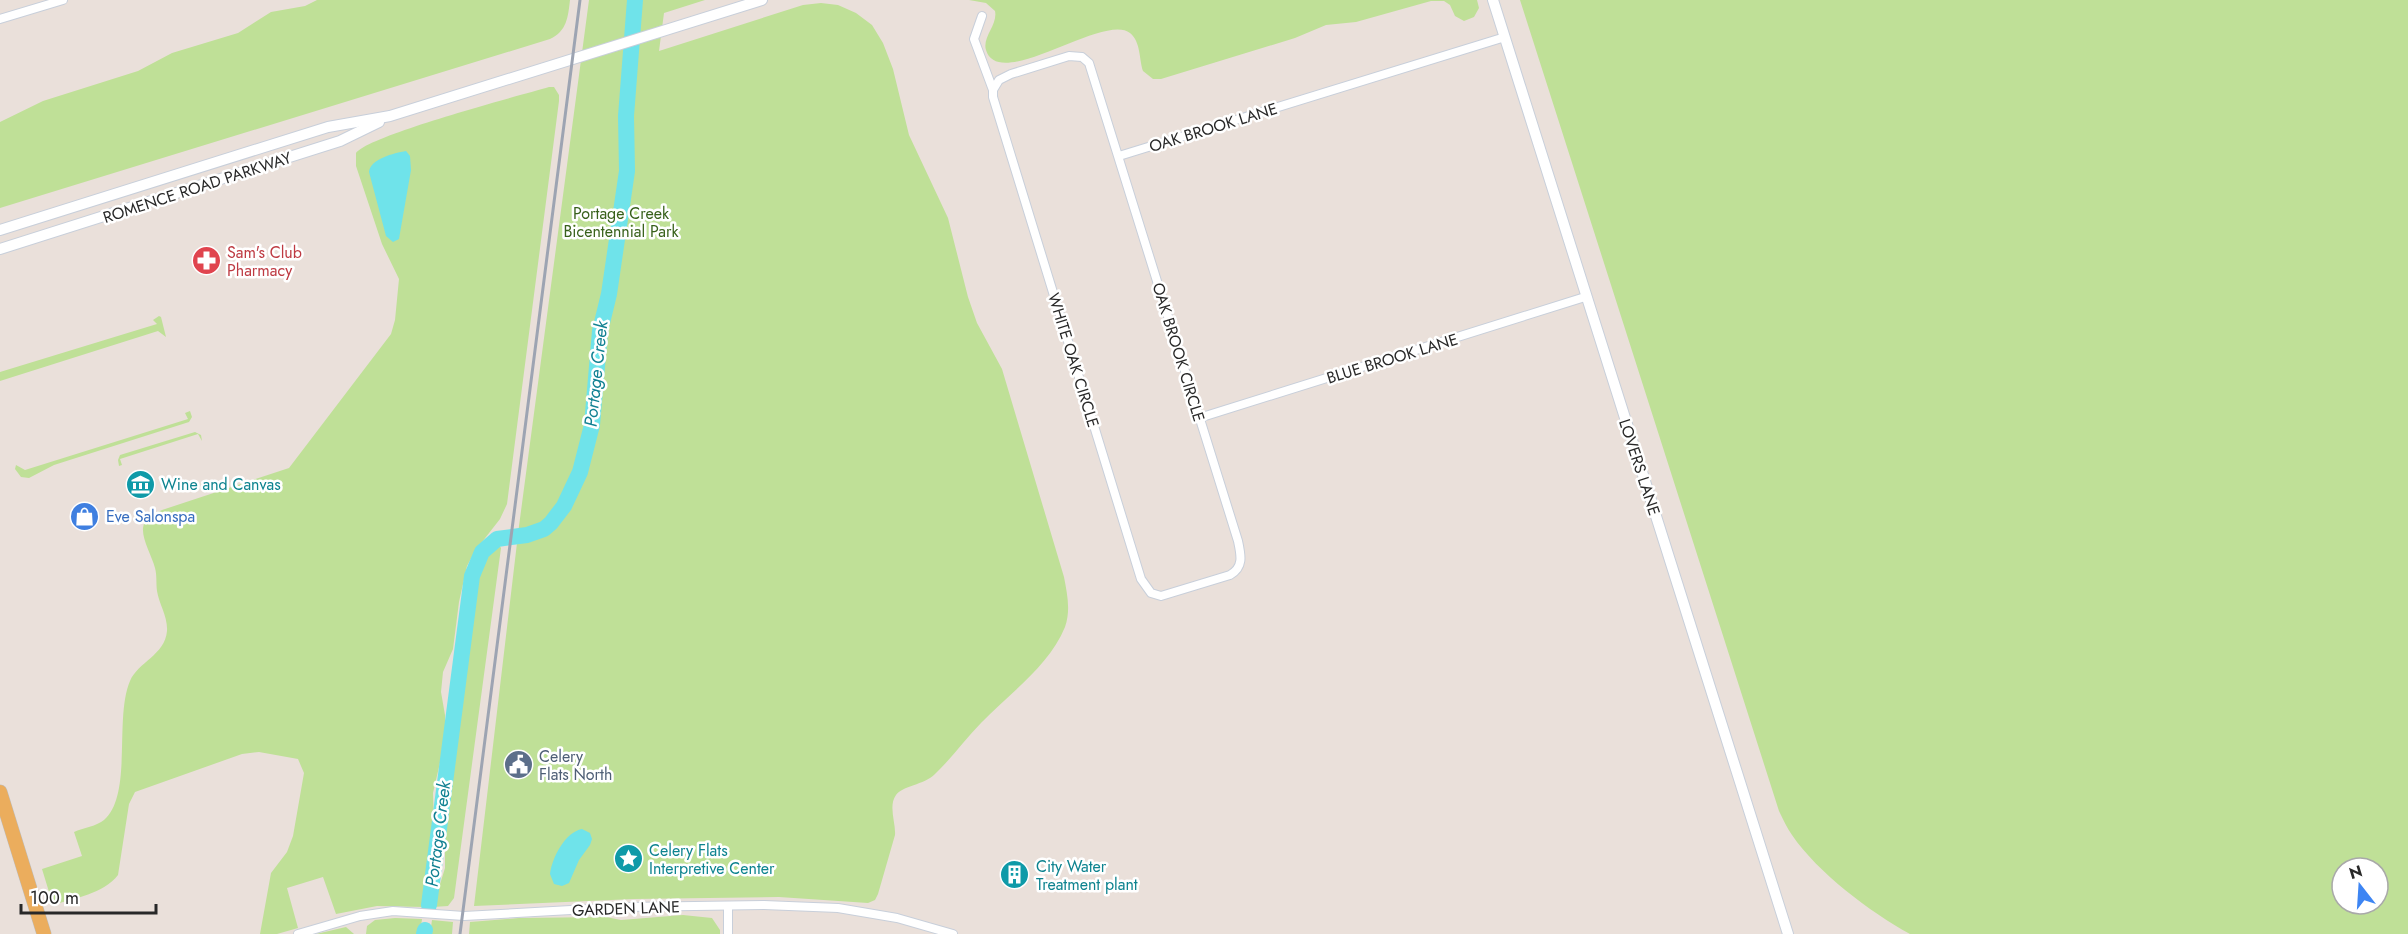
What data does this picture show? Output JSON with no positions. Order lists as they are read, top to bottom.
{
  "streets": {
    "street": [
      "OAK BROOK LANE",
      "ROMENCE ROAD PARKWAY",
      "OAK BROOK CIRCLE",
      "BLUE BROOK LANE",
      "WHITE OAK CIRCLE",
      "LOVERS LANE",
      "GARDEN LANE"
    ]
  },
  "crossings": [
    ["OAK BROOK LANE", "OAK BROOK CIRCLE"],
    ["OAK BROOK LANE", "LOVERS LANE"],
    ["OAK BROOK CIRCLE", "BLUE BROOK LANE"],
    ["OAK BROOK CIRCLE", "WHITE OAK CIRCLE"],
    ["BLUE BROOK LANE", "LOVERS LANE"]
  ],
  "water": ["Portage Creek"],
  "parks": ["Portage Creek Bicentennial Park"],
  "places": {
    "pharmacy": ["Sam's Club Pharmacy"],
    "museum": ["Wine and Canvas"],
    "shop": ["Eve Salonspa"],
    "public building": ["Celery Flats North"],
    "place": ["Celery Flats Interpretive Center"],
    "building": ["City Water Treatment plant"]
  },
  "scale_bar": "100 m",
  "north": "top"
}
